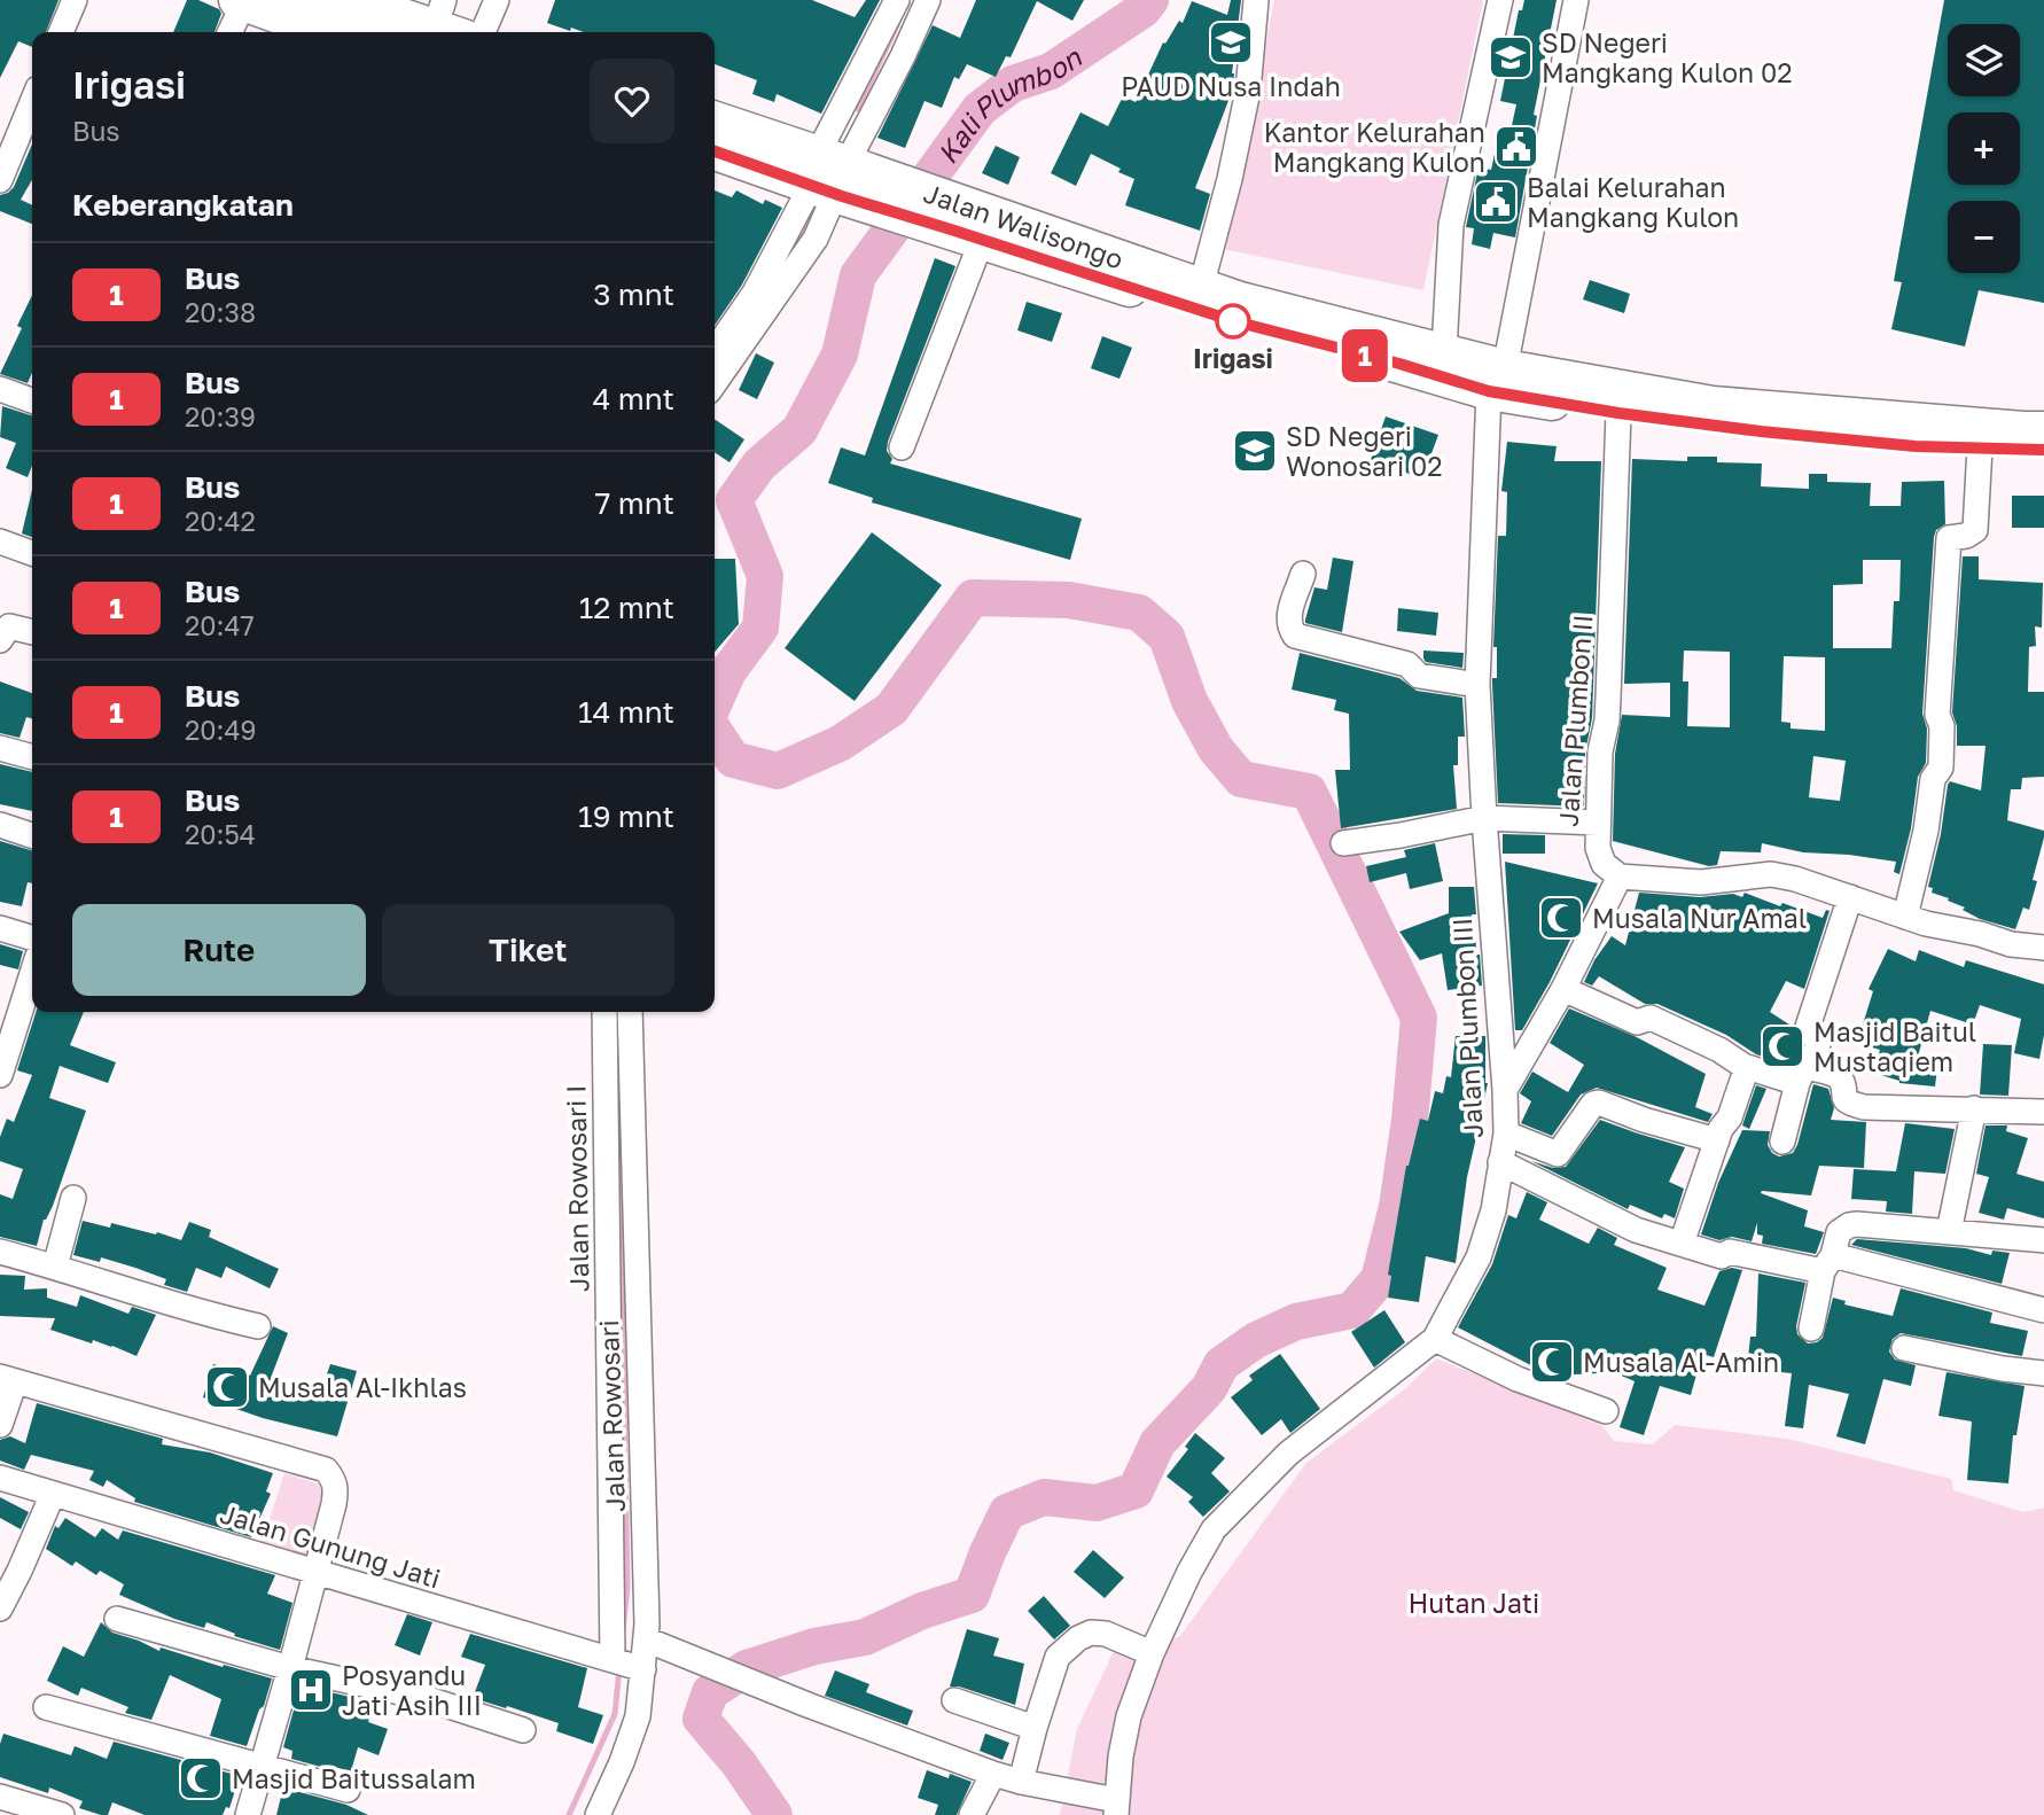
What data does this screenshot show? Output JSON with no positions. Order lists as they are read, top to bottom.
{
  "streets": {
    "highway": ["Jalan Walisongo"],
    "street": [
      "Jalan Plumbon II",
      "Jalan Plumbon III",
      "Jalan Rowosari I",
      "Jalan Rowosari",
      "Jalan Gunung Jati"
    ]
  },
  "crossings": [
    ["Jalan Walisongo", "Jalan Plumbon III"],
    ["Jalan Rowosari I", "Jalan Rowosari"],
    ["Jalan Rowosari I", "Jalan Gunung Jati"],
    ["Jalan Rowosari", "Jalan Gunung Jati"]
  ],
  "water": ["Kali Plumbon"],
  "parks": ["Hutan Jati"],
  "places": {
    "school or university": ["PAUD Nusa Indah", "SD Negeri Mangkang Kulon 02", "SD Negeri Wonosari 02"],
    "public building": ["Kantor Kelurahan Mangkang Kulon", "Balai Kelurahan Mangkang Kulon"],
    "other": ["Irigasi"],
    "mosque": [
      "Musala Nur Amal",
      "Masjid Baitul Mustaqiem",
      "Musala Al-Amin",
      "Musala Al-Ikhlas",
      "Masjid Baitussalam"
    ],
    "hospital": ["Posyandu Jati Asih III"]
  },
  "lines": ["bus line 1"],
  "page": {
    "on_map": "1",
    "map_buttons": ["+", "−"],
    "heading": [
      ["Irigasi", "Bus"],
      "Keberangkatan"
    ],
    "list": [
      {
        "mark": "1",
        "name": "Bus",
        "note": "20:38",
        "value": "3 mnt"
      },
      {
        "mark": "1",
        "name": "Bus",
        "note": "20:39",
        "value": "4 mnt"
      },
      {
        "mark": "1",
        "name": "Bus",
        "note": "20:42",
        "value": "7 mnt"
      },
      {
        "mark": "1",
        "name": "Bus",
        "note": "20:47",
        "value": "12 mnt"
      },
      {
        "mark": "1",
        "name": "Bus",
        "note": "20:49",
        "value": "14 mnt"
      },
      {
        "mark": "1",
        "name": "Bus",
        "note": "20:54",
        "value": "19 mnt"
      }
    ],
    "buttons": ["Rute", "Tiket"]
  }
}
